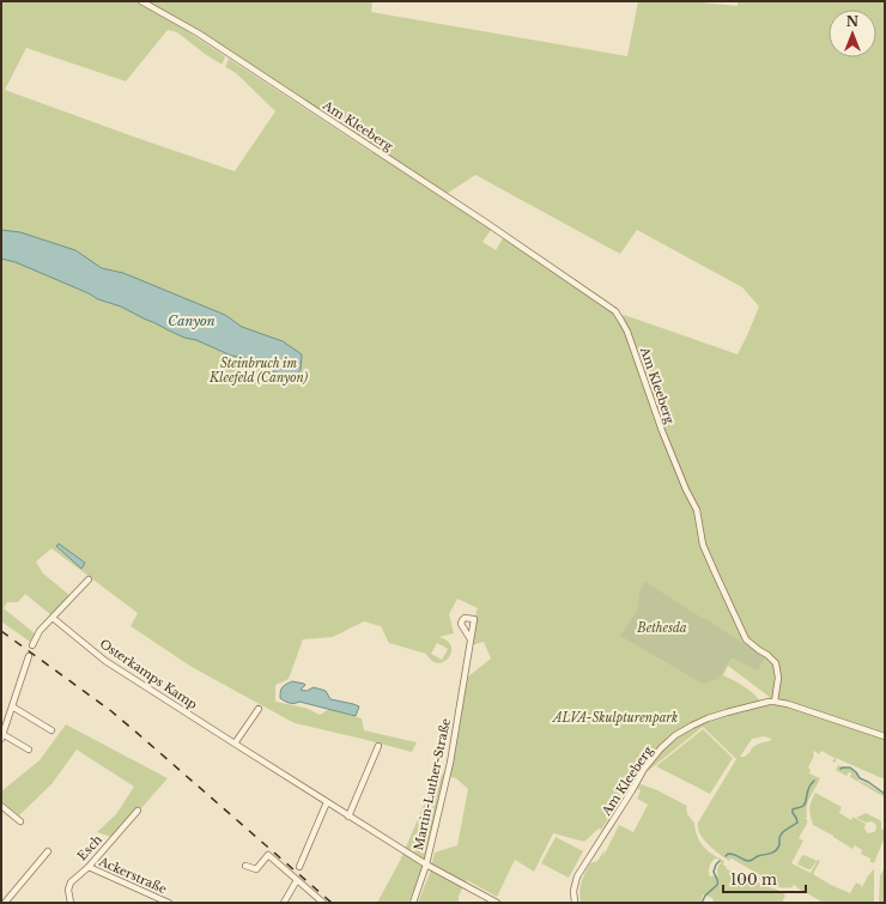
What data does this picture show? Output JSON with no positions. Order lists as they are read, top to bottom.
{
  "streets": {
    "street": [
      "Am Kleeberg",
      "Osterkamps Kamp",
      "Martin-Luther-Straße",
      "Esch",
      "Ackerstraße"
    ]
  },
  "crossings": [
    ["Osterkamps Kamp", "Martin-Luther-Straße"],
    ["Esch", "Ackerstraße"]
  ],
  "water": ["Canyon"],
  "parks": ["Steinbruch im Kleefeld (Canyon)", "Bethesda", "ALVA-Skulpturenpark"],
  "scale_bar": "100 m",
  "north": "top"
}
